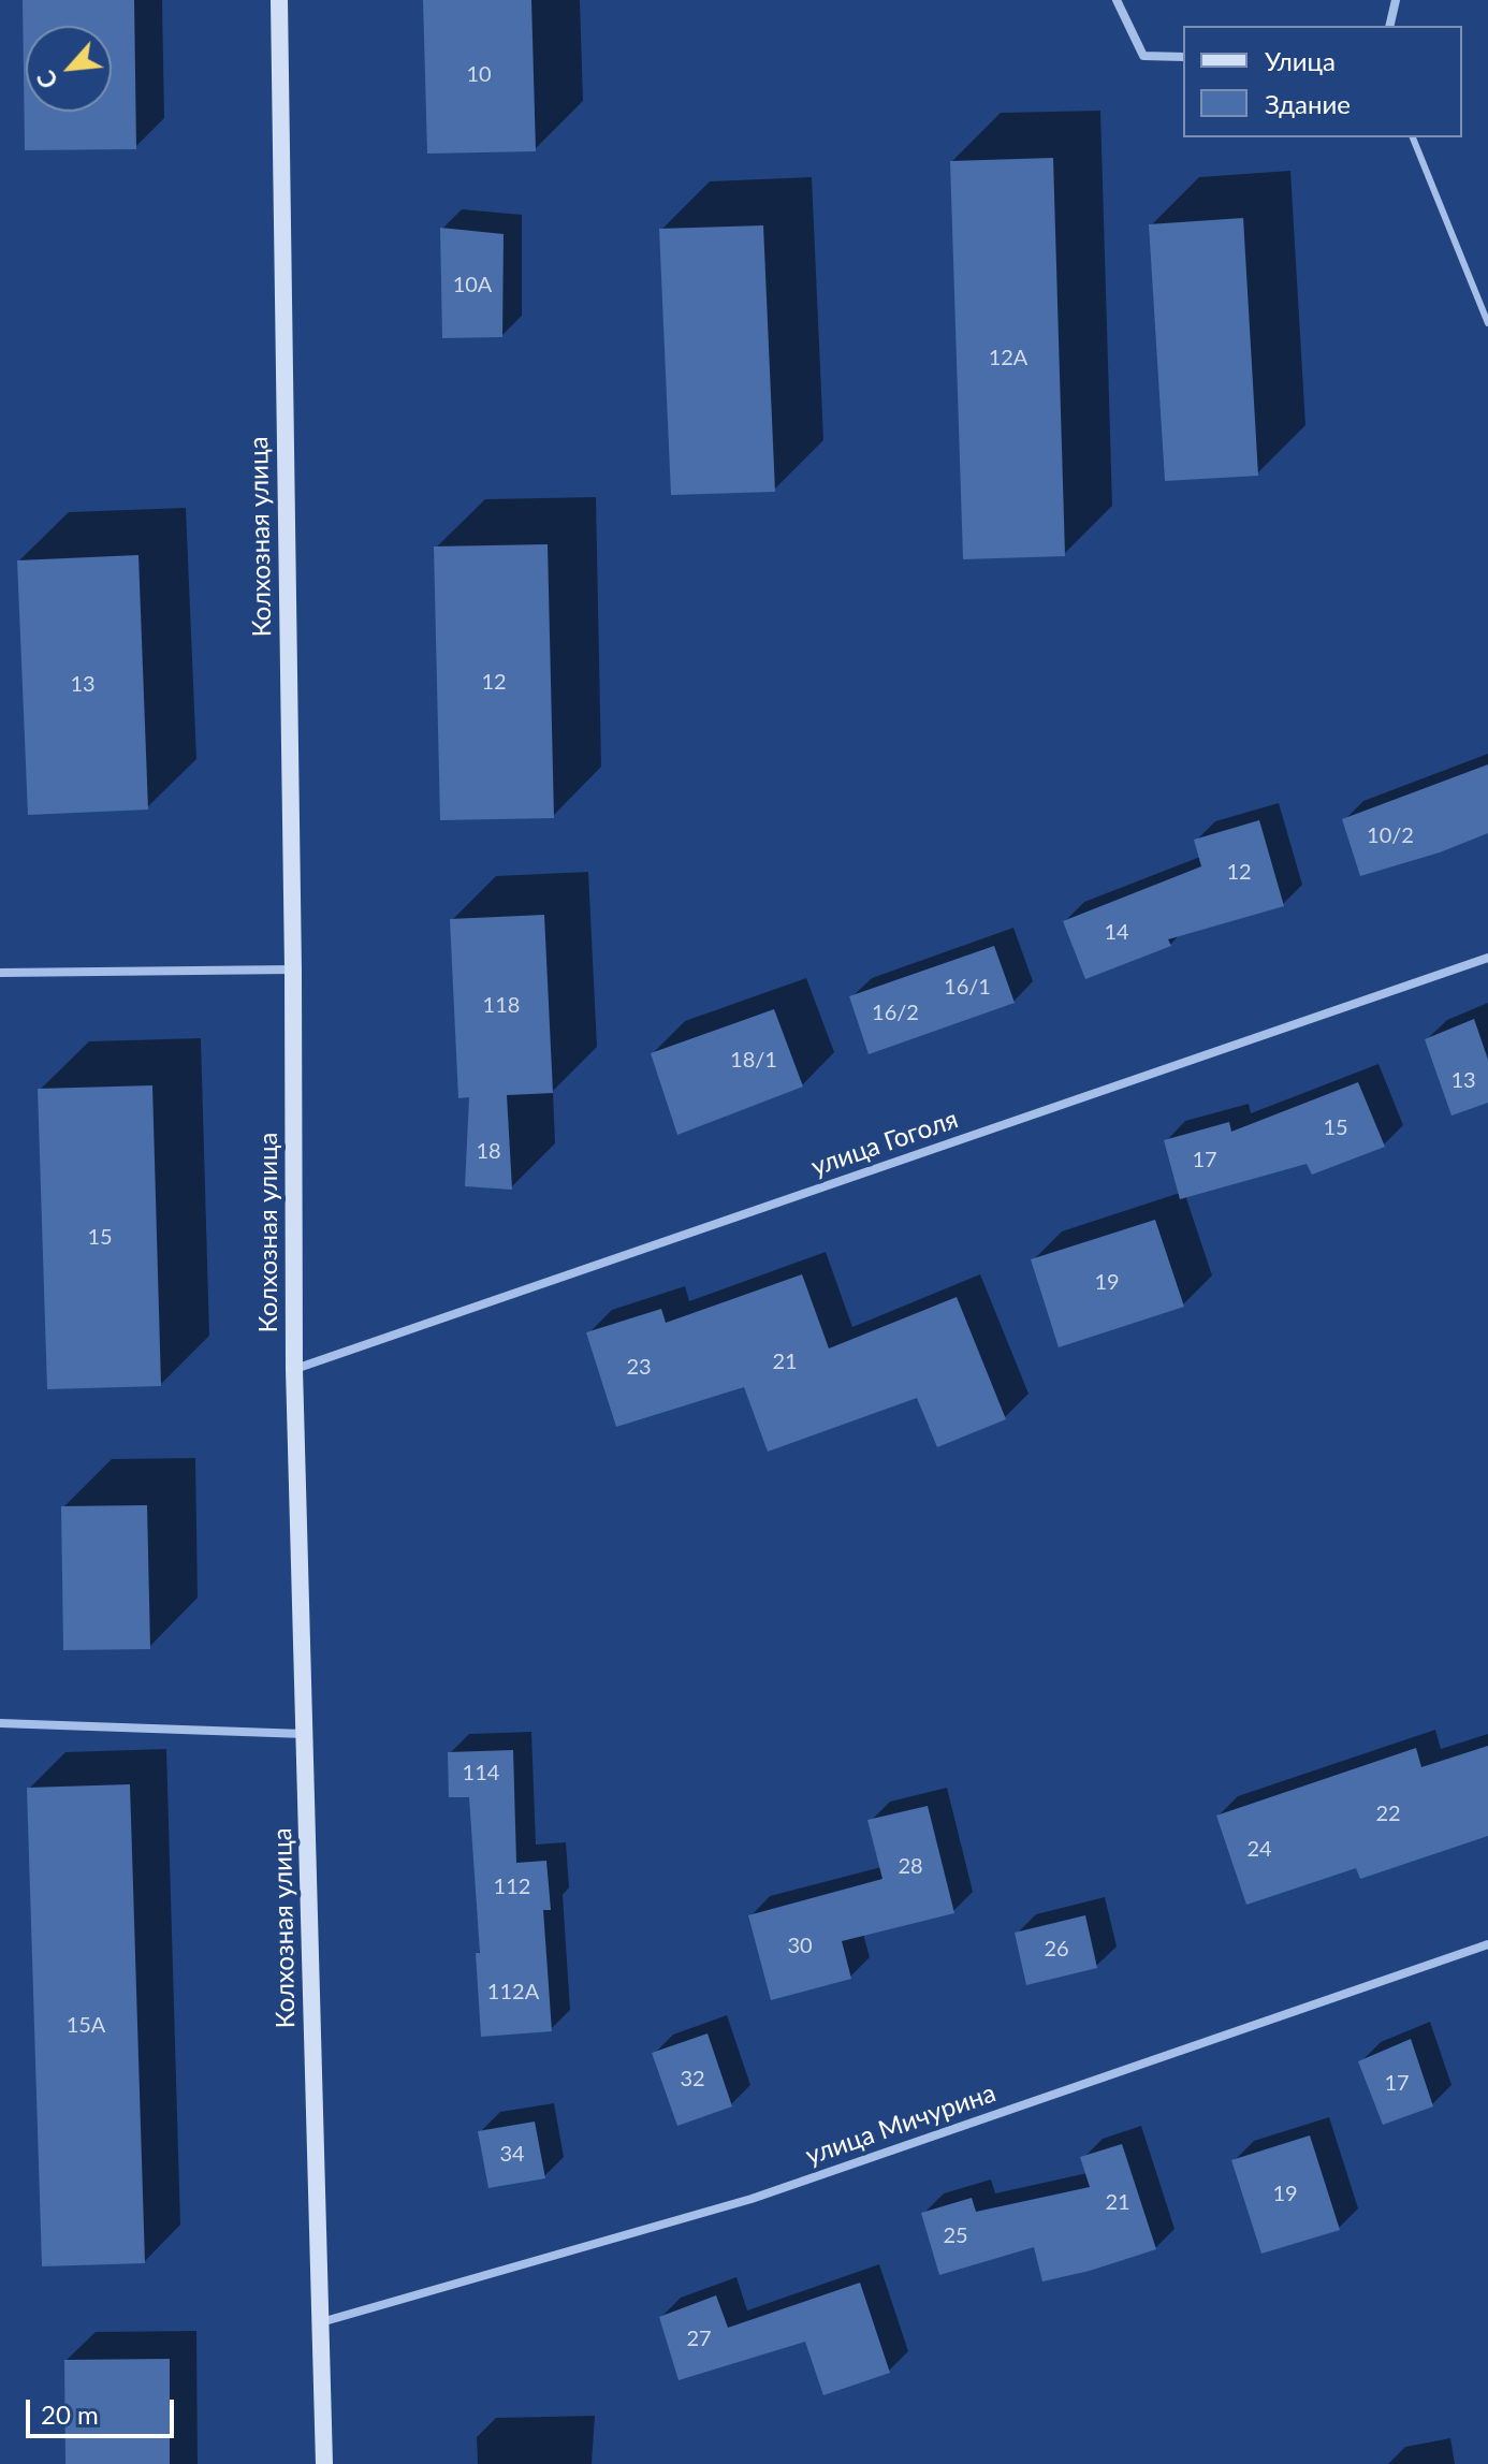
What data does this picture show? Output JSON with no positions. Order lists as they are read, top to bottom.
{
  "streets": {
    "main road": ["Колхозная улица"],
    "street": ["улица Гоголя", "улица Мичурина"]
  },
  "crossings": [
    ["Колхозная улица", "улица Гоголя"],
    ["Колхозная улица", "улица Мичурина"]
  ],
  "house_numbers": [
    "10",
    "10А",
    "12А",
    "12",
    "13",
    "10/2",
    "12",
    "14",
    "16/1",
    "118",
    "16/2",
    "18/1",
    "13",
    "15",
    "18",
    "17",
    "15",
    "19",
    "21",
    "23",
    "114",
    "22",
    "24",
    "28",
    "112",
    "30",
    "26",
    "112А",
    "15А",
    "32",
    "17",
    "34",
    "19",
    "21",
    "25",
    "27"
  ],
  "legend": ["Улица", "Здание"],
  "scale_bar": "20 m",
  "north": "bottom left"
}
